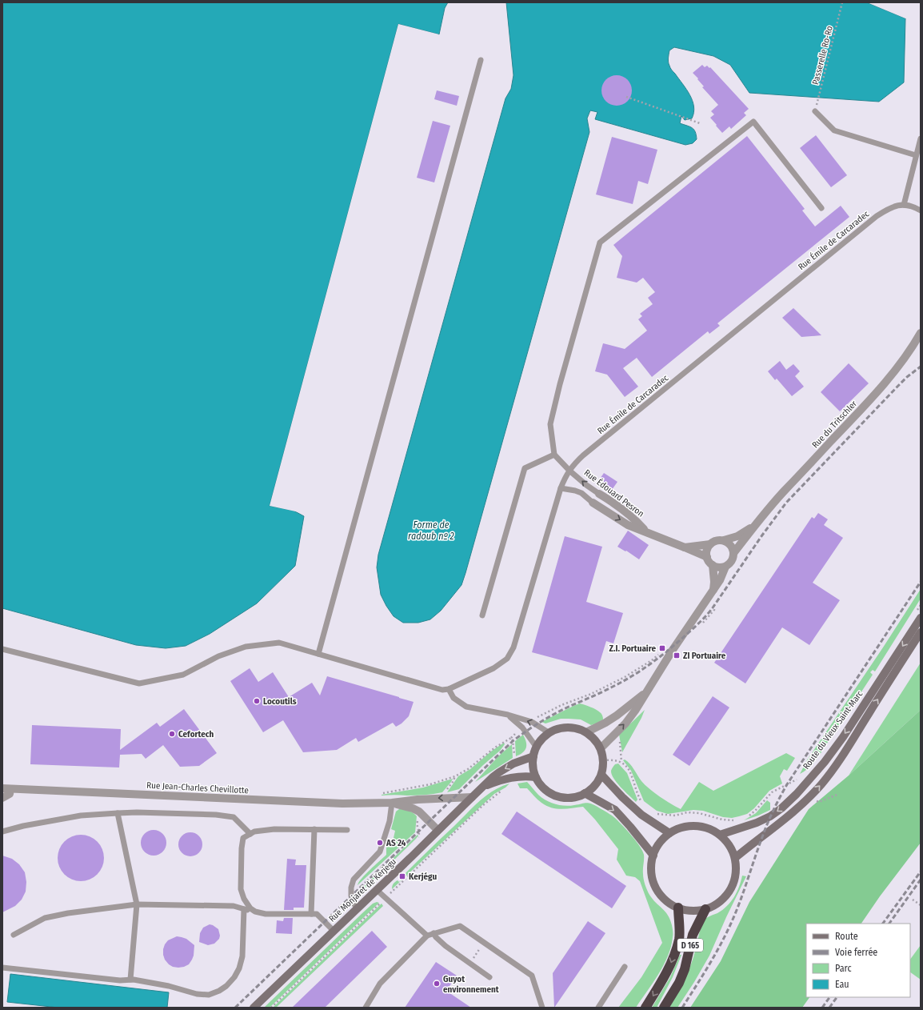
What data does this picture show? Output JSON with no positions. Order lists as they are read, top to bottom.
{
  "streets": {
    "highway": ["D 165"],
    "main road": ["Route du Vieux Saint-Marc", "Rue Monjaret de Kerjegu"],
    "street": ["Rue du Tritschler", "Rue Édouard Pesron", "Rue Jean-Charles Chevillotte"],
    "lane": ["Rue Émile de Carcaradec"],
    "path": ["Passerelle Ro-Ro"]
  },
  "crossings": [
    ["Rue Émile de Carcaradec", "Rue Édouard Pesron"],
    ["Rue du Tritschler", "Rue Édouard Pesron"],
    ["Route du Vieux Saint-Marc", "D 165"],
    ["Rue Jean-Charles Chevillotte", "Rue Monjaret de Kerjegu"]
  ],
  "water": ["Forme de radoub nº 2"],
  "places": {
    "transit": ["Z.I. Portuaire", "ZI Portuaire", "Kerjégu"],
    "other": [
      "Locoutils",
      "Cefortech",
      "AS 24",
      "Guyot environnement"
    ]
  },
  "legend": [
    "Route",
    "Voie ferrée",
    "Parc",
    "Eau"
  ]
}
